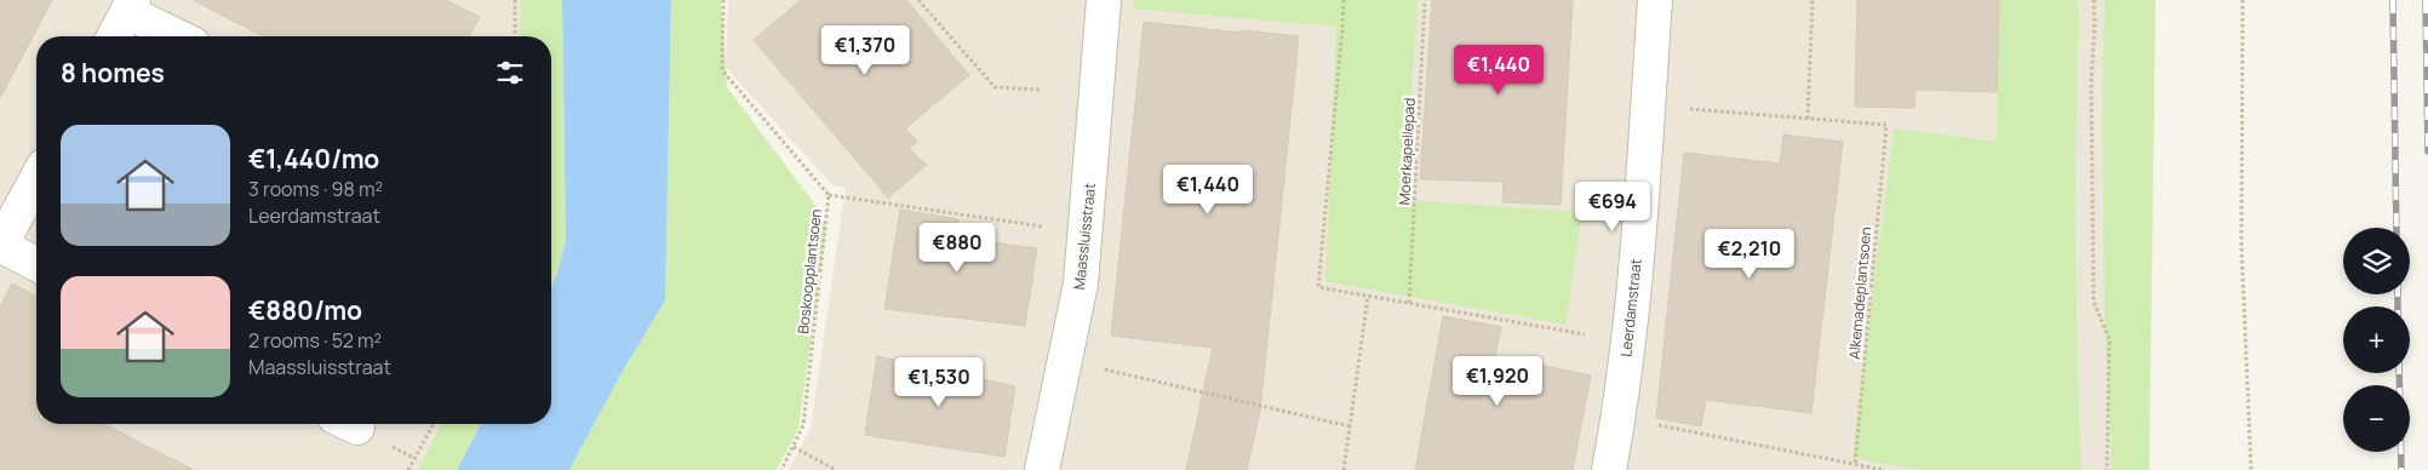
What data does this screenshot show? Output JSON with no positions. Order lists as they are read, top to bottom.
{
  "streets": {
    "street": ["Maassluisstraat", "Leerdamstraat"],
    "path": ["Moerkapellepad", "Boskoopplantsoen", "Alkemadeplantsoen"]
  },
  "page": {
    "price": [
      "€1,370",
      "€1,440",
      "€1,440",
      "€694",
      "€880",
      "€2,210",
      "€1,920",
      "€1,530"
    ],
    "heading": "8 homes",
    "list": [
      {
        "name": "€1,440/mo",
        "note": "3 rooms · 98 m² · Leerdamstraat"
      },
      {
        "name": "€880/mo",
        "note": "2 rooms · 52 m² · Maassluisstraat"
      }
    ],
    "map_buttons": ["+", "−"]
  }
}
